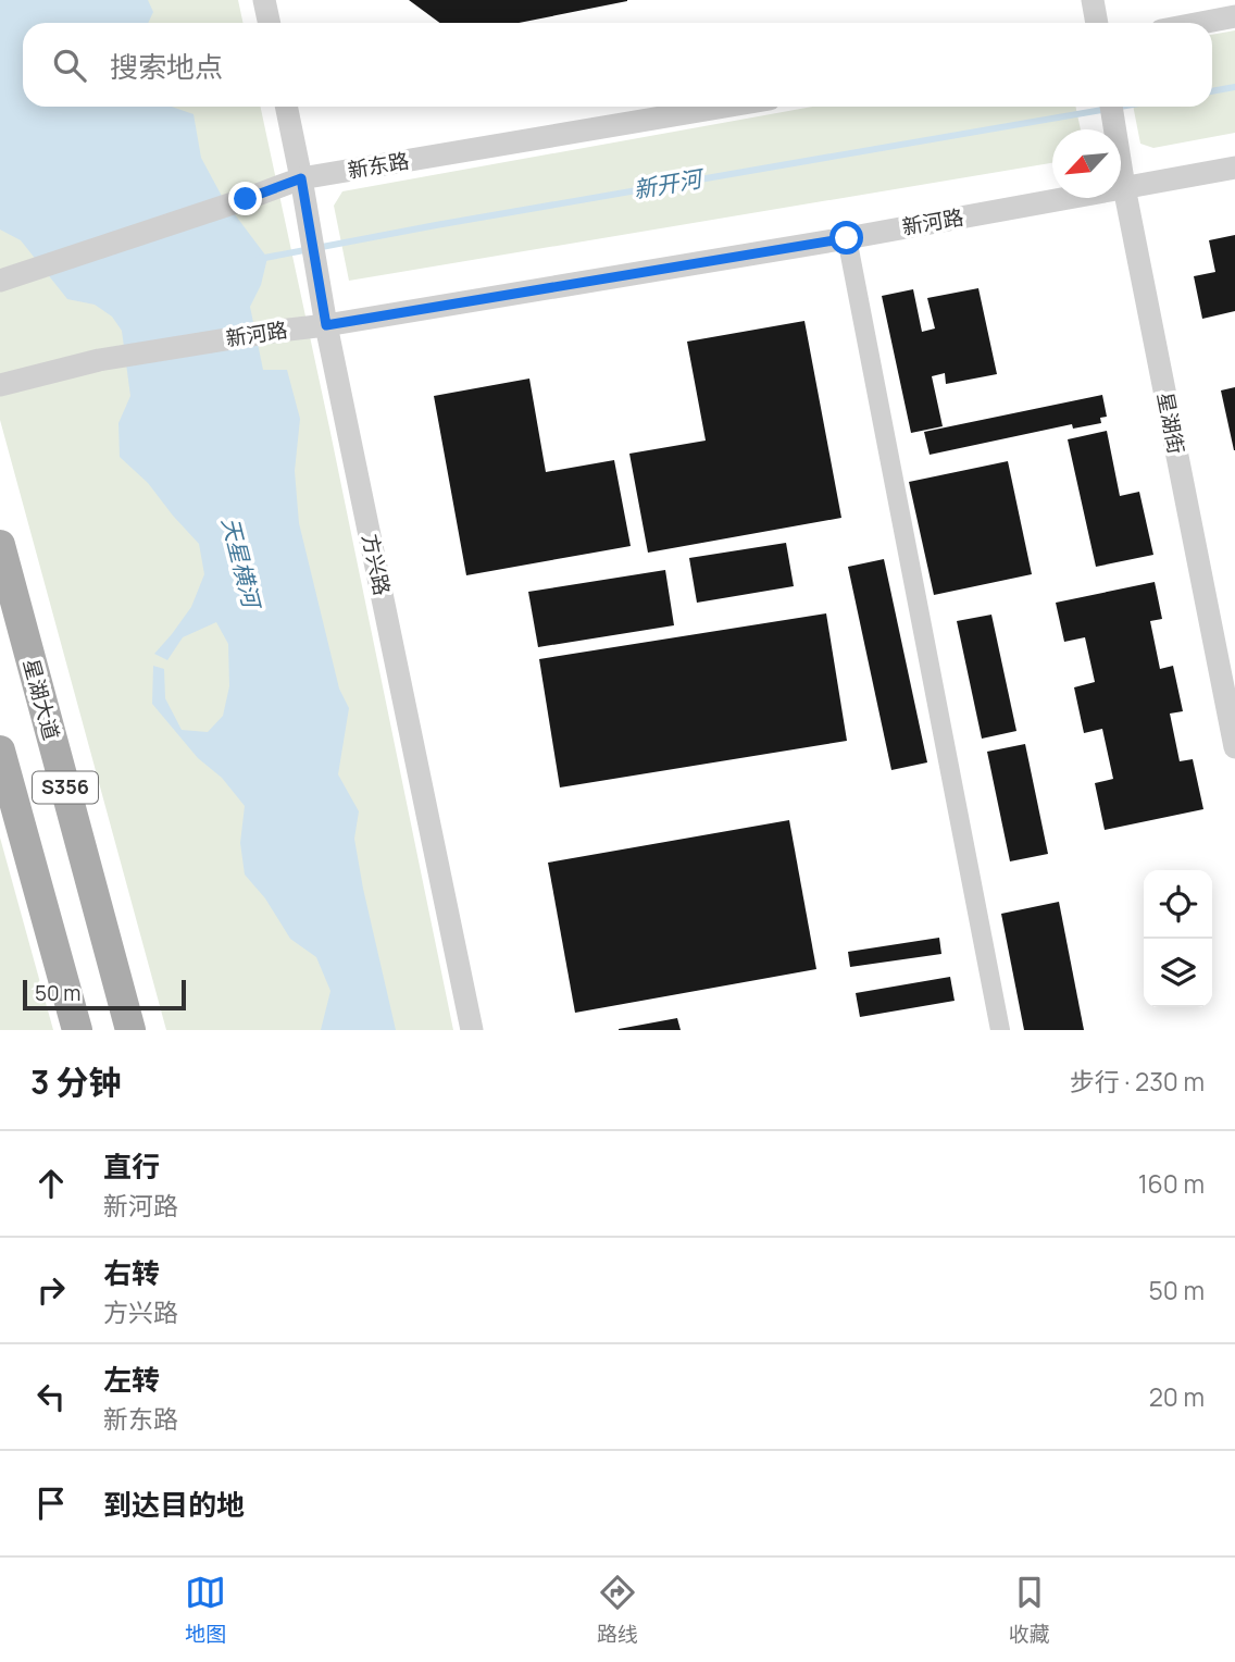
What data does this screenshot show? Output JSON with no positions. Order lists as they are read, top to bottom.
{
  "streets": {
    "main road": ["星湖大道", "S356"],
    "street": [
      "新东路",
      "新河路",
      "星湖街",
      "方兴路"
    ]
  },
  "crossings": [
    ["新东路", "方兴路"],
    ["新河路", "星湖街"],
    ["新河路", "方兴路"]
  ],
  "water": ["新开河", "天星横河"],
  "scale_bar": "50 m",
  "north": "bottom left",
  "page": {
    "search": "搜索地点",
    "scale": "50 m",
    "heading": ["3 分钟", "步行 · 230 m"],
    "list": [
      ["直行", "新河路", "160 m"],
      ["右转", "方兴路", "50 m"],
      ["左转", "新东路", "20 m"],
      "到达目的地"
    ],
    "nav": ["地图", "路线", "收藏"]
  }
}
